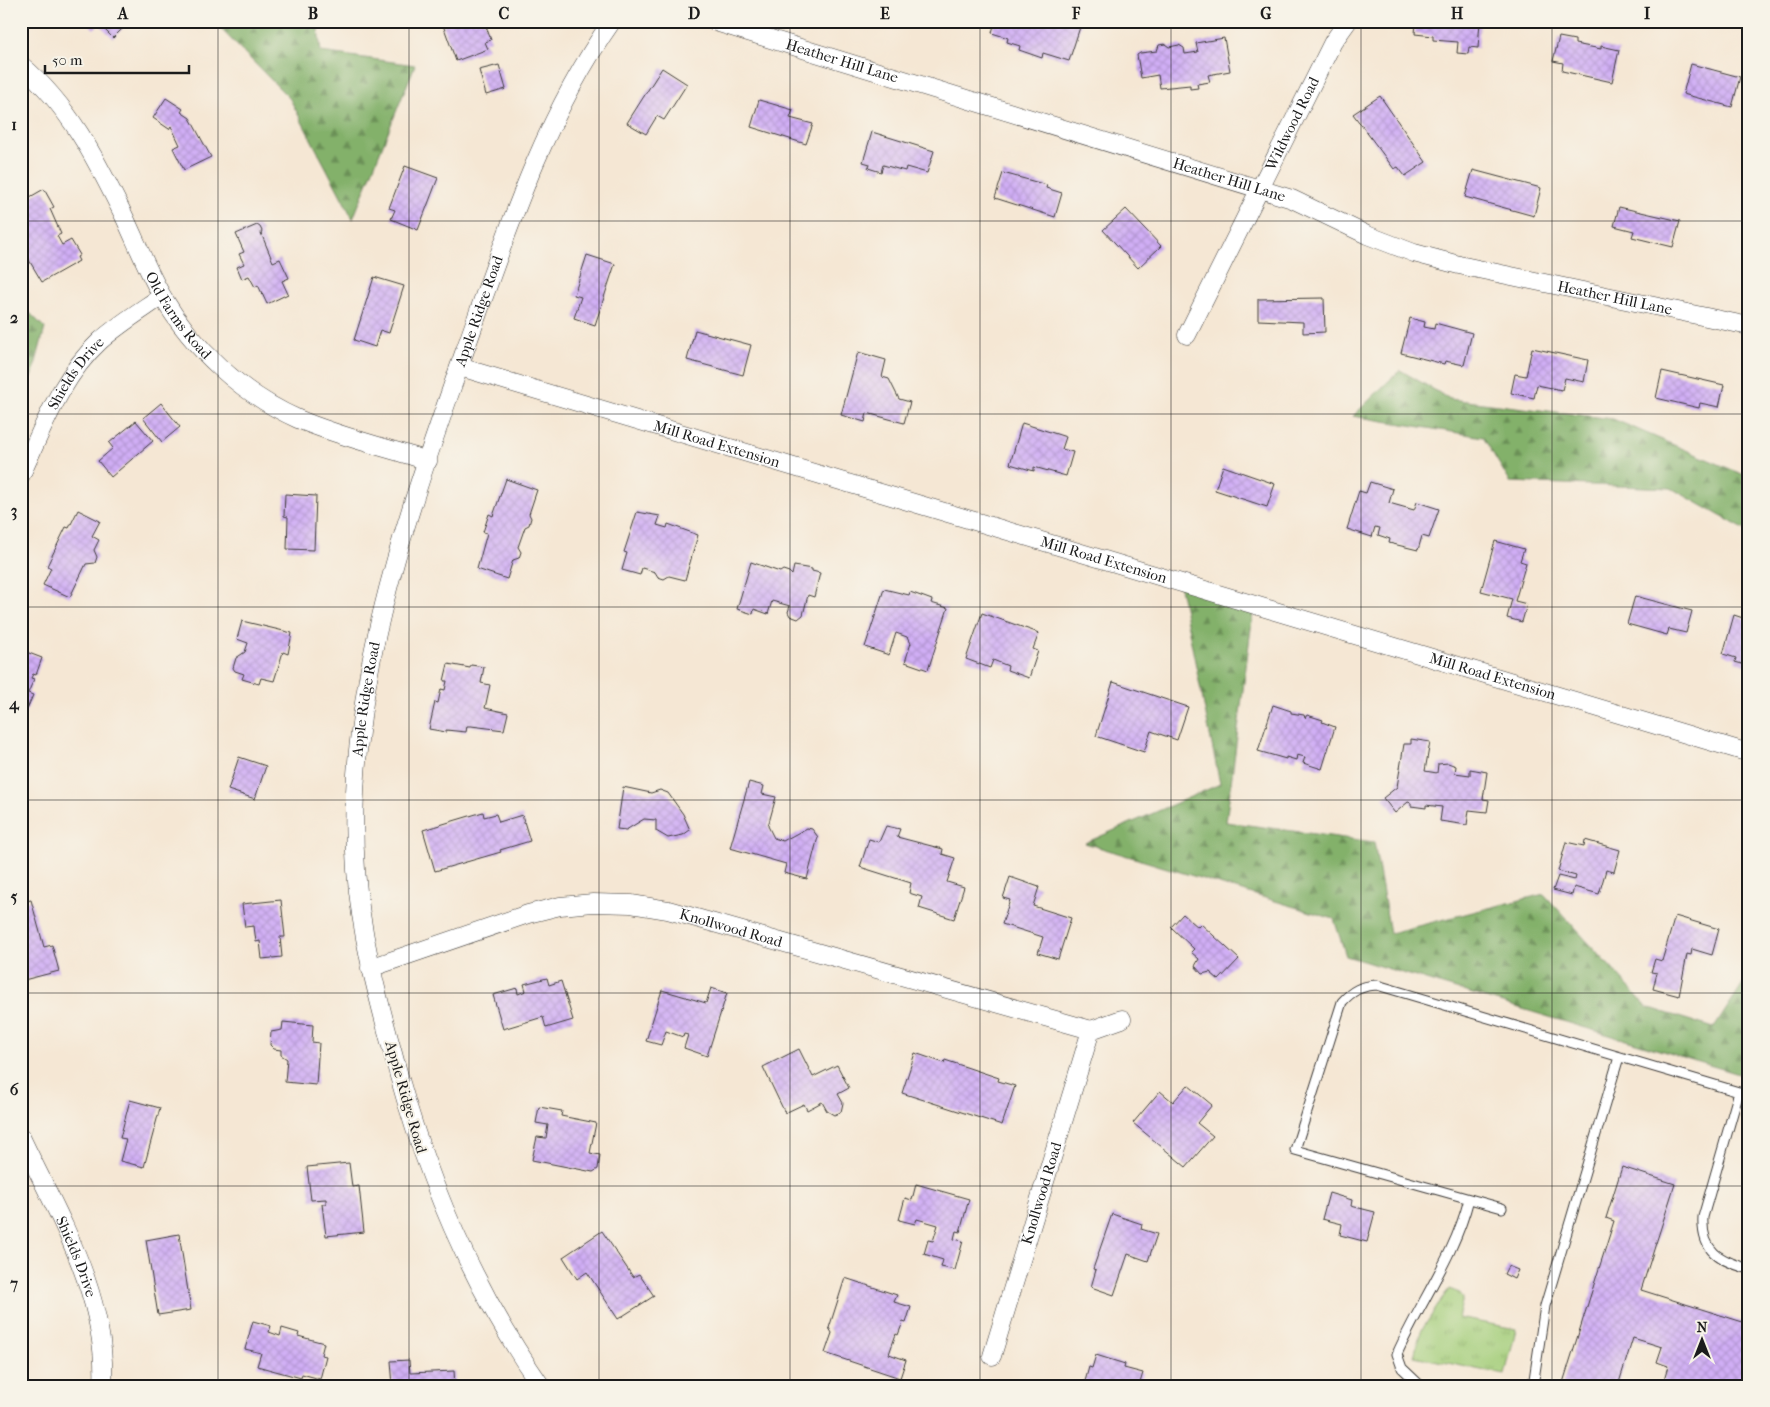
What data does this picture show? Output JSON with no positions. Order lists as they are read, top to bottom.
{
  "streets": {
    "street": [
      "Heather Hill Lane",
      "Wildwood Road",
      "Apple Ridge Road",
      "Old Farms Road",
      "Shields Drive",
      "Mill Road Extension",
      "Knollwood Road"
    ]
  },
  "crossings": [
    ["Heather Hill Lane", "Wildwood Road"],
    ["Apple Ridge Road", "Old Farms Road"],
    ["Apple Ridge Road", "Mill Road Extension"],
    ["Apple Ridge Road", "Knollwood Road"],
    ["Old Farms Road", "Shields Drive"]
  ],
  "scale_bar": "50 m",
  "north": "top",
  "grid": {
    "columns": [
      "A",
      "B",
      "C",
      "D",
      "E",
      "F",
      "G",
      "H",
      "I"
    ],
    "rows": [
      "1",
      "2",
      "3",
      "4",
      "5",
      "6",
      "7"
    ]
  }
}
